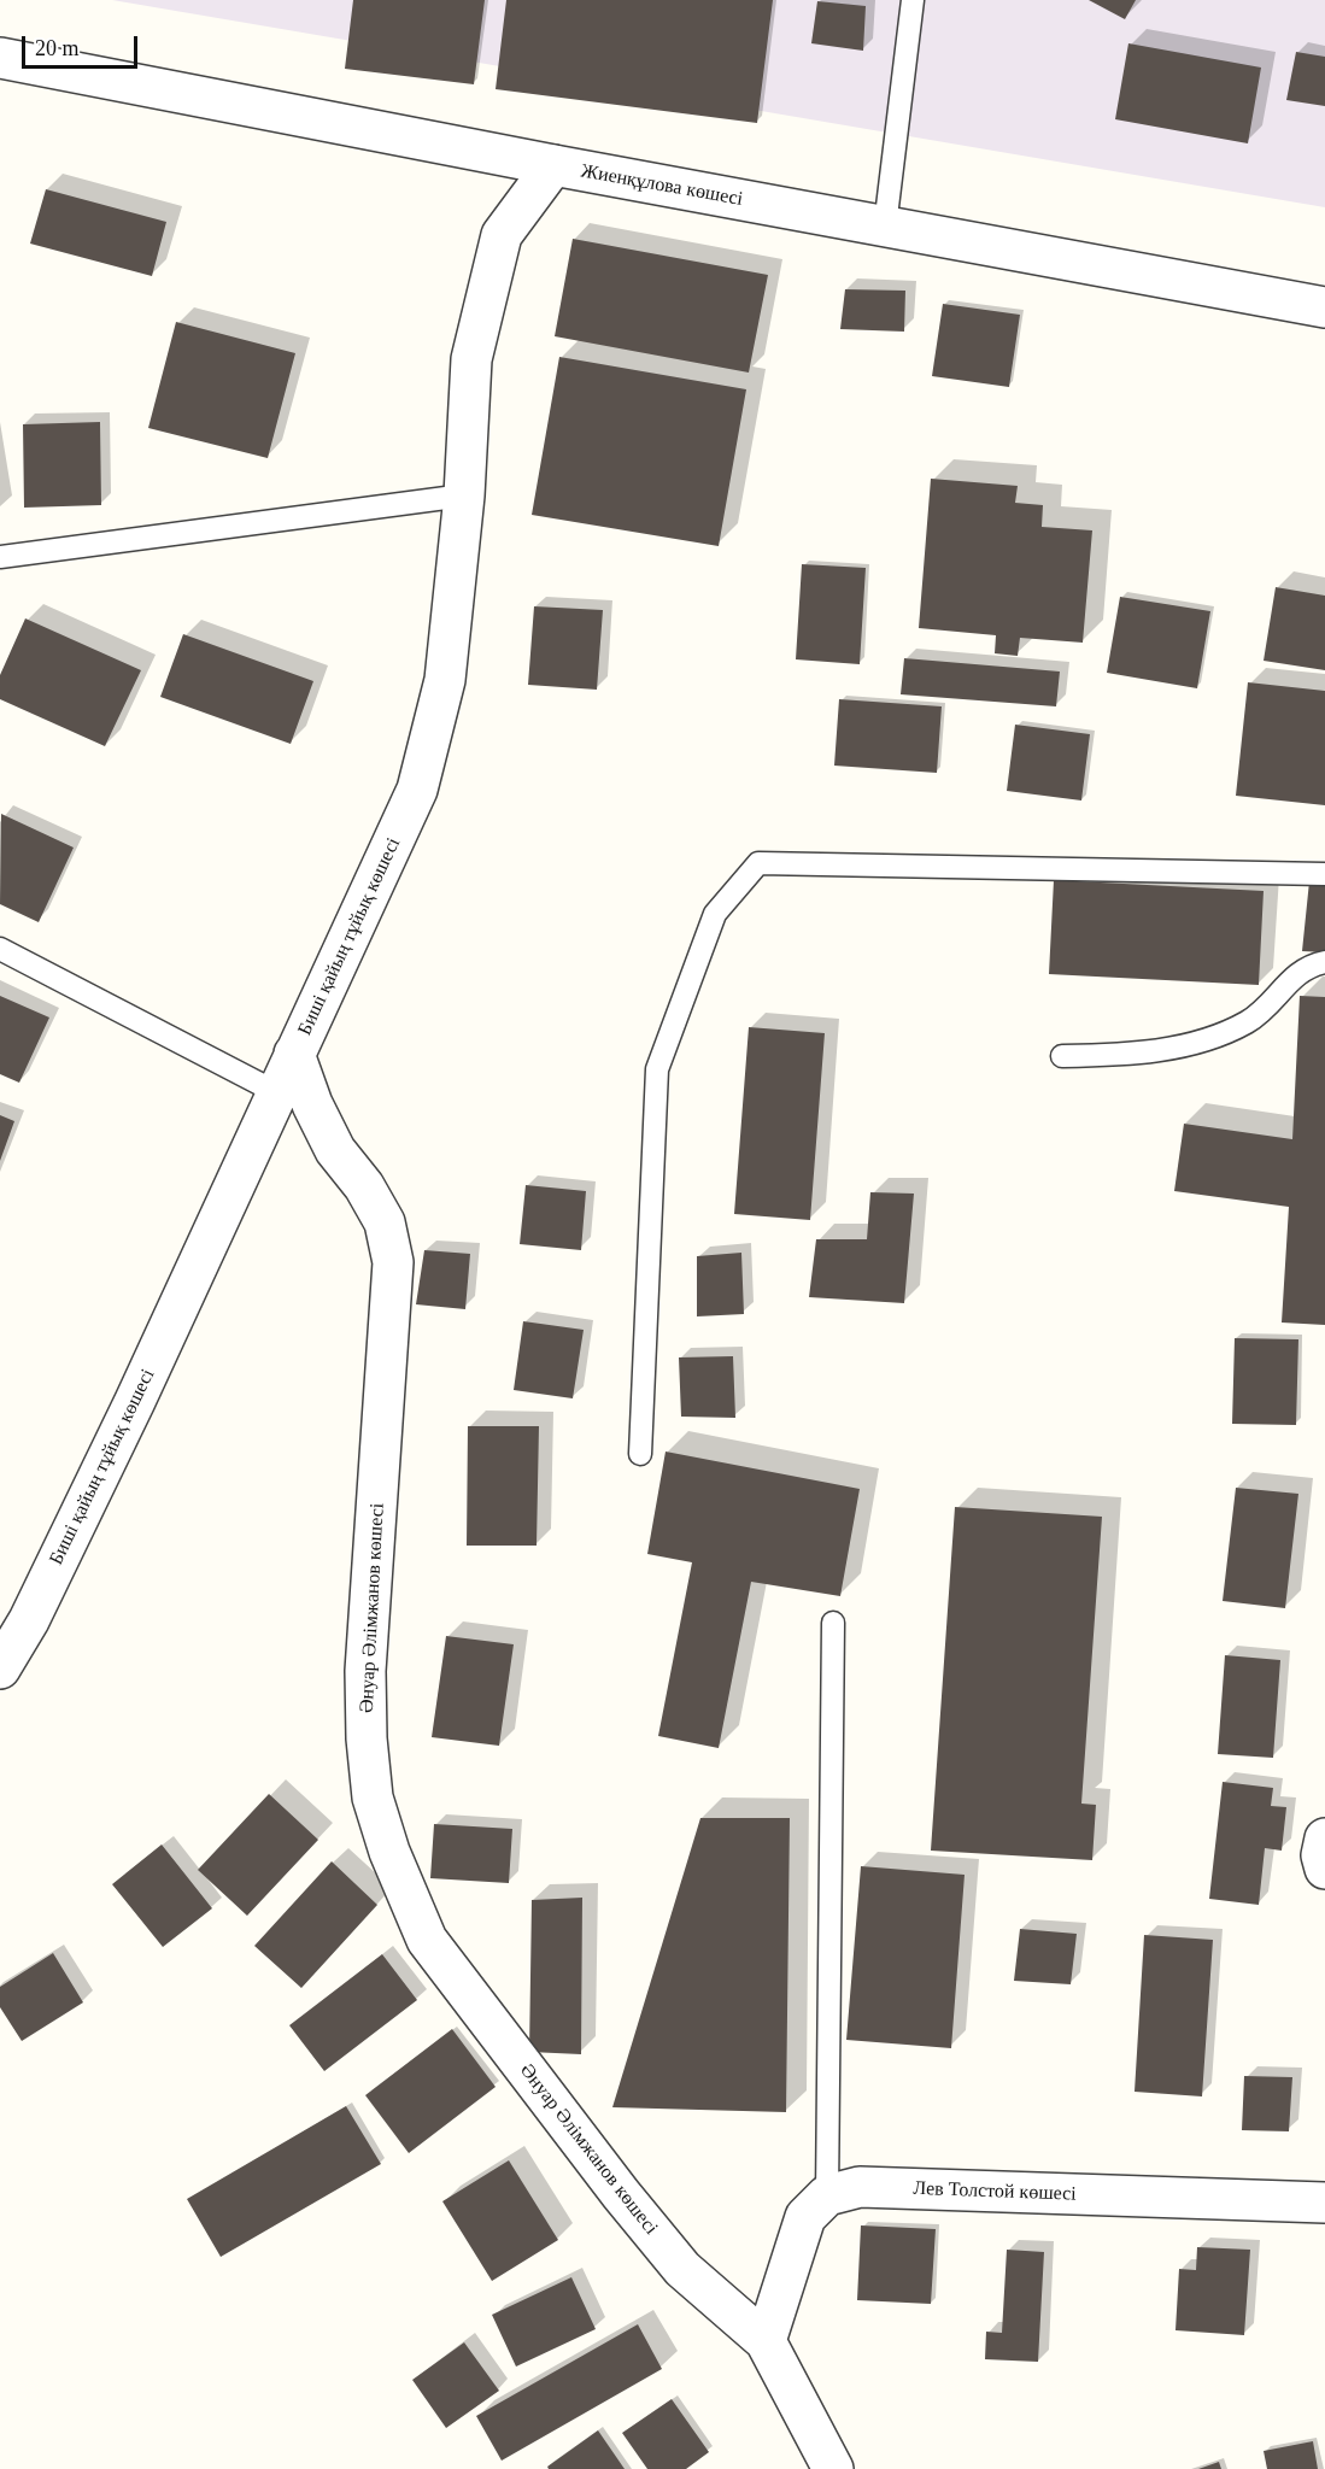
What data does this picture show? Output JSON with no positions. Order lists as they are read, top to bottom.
{
  "streets": {
    "street": [
      "Жиенқұлова көшесі",
      "Биші қайың тұйық көшесі",
      "Әнуар Әлімжанов көшесі",
      "Лев Толстой көшесі"
    ]
  },
  "crossings": [
    ["Жиенқұлова көшесі", "Биші қайың тұйық көшесі"],
    ["Биші қайың тұйық көшесі", "Әнуар Әлімжанов көшесі"]
  ],
  "scale_bar": "20 m"
}
